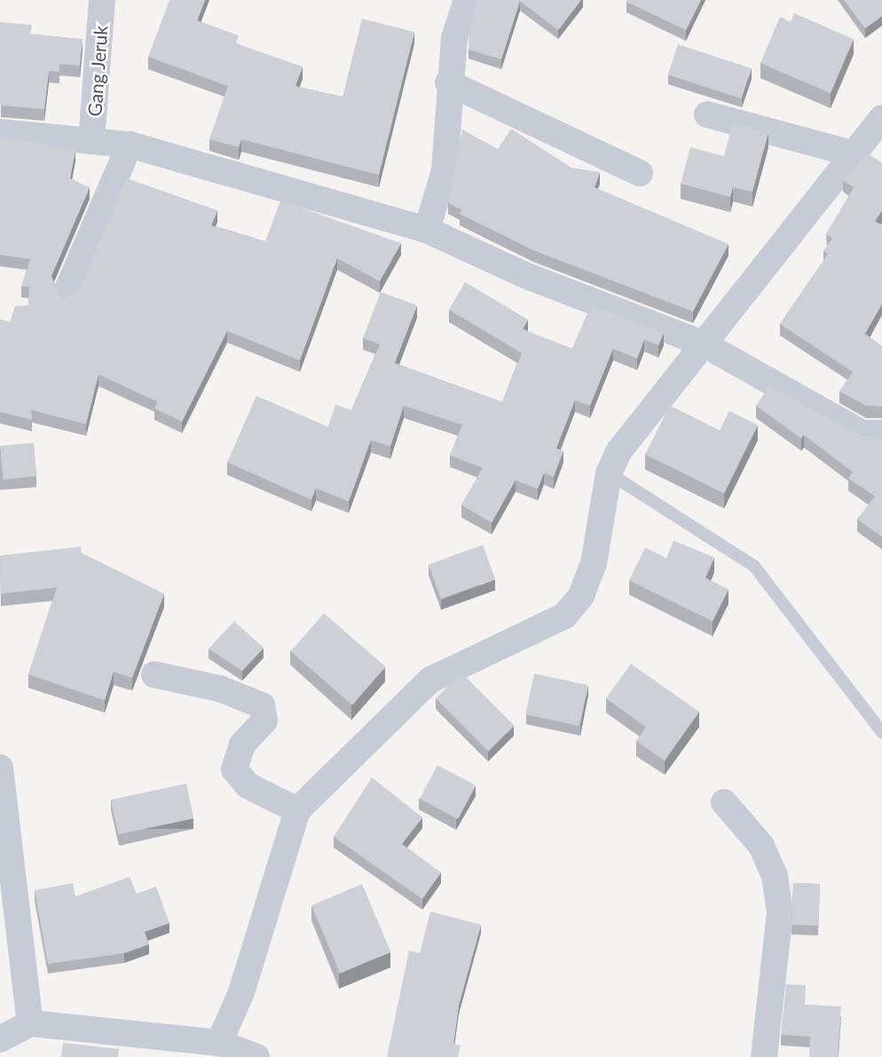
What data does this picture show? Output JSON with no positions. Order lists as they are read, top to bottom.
{
  "streets": {
    "street": ["Gang Jeruk"]
  }
}
